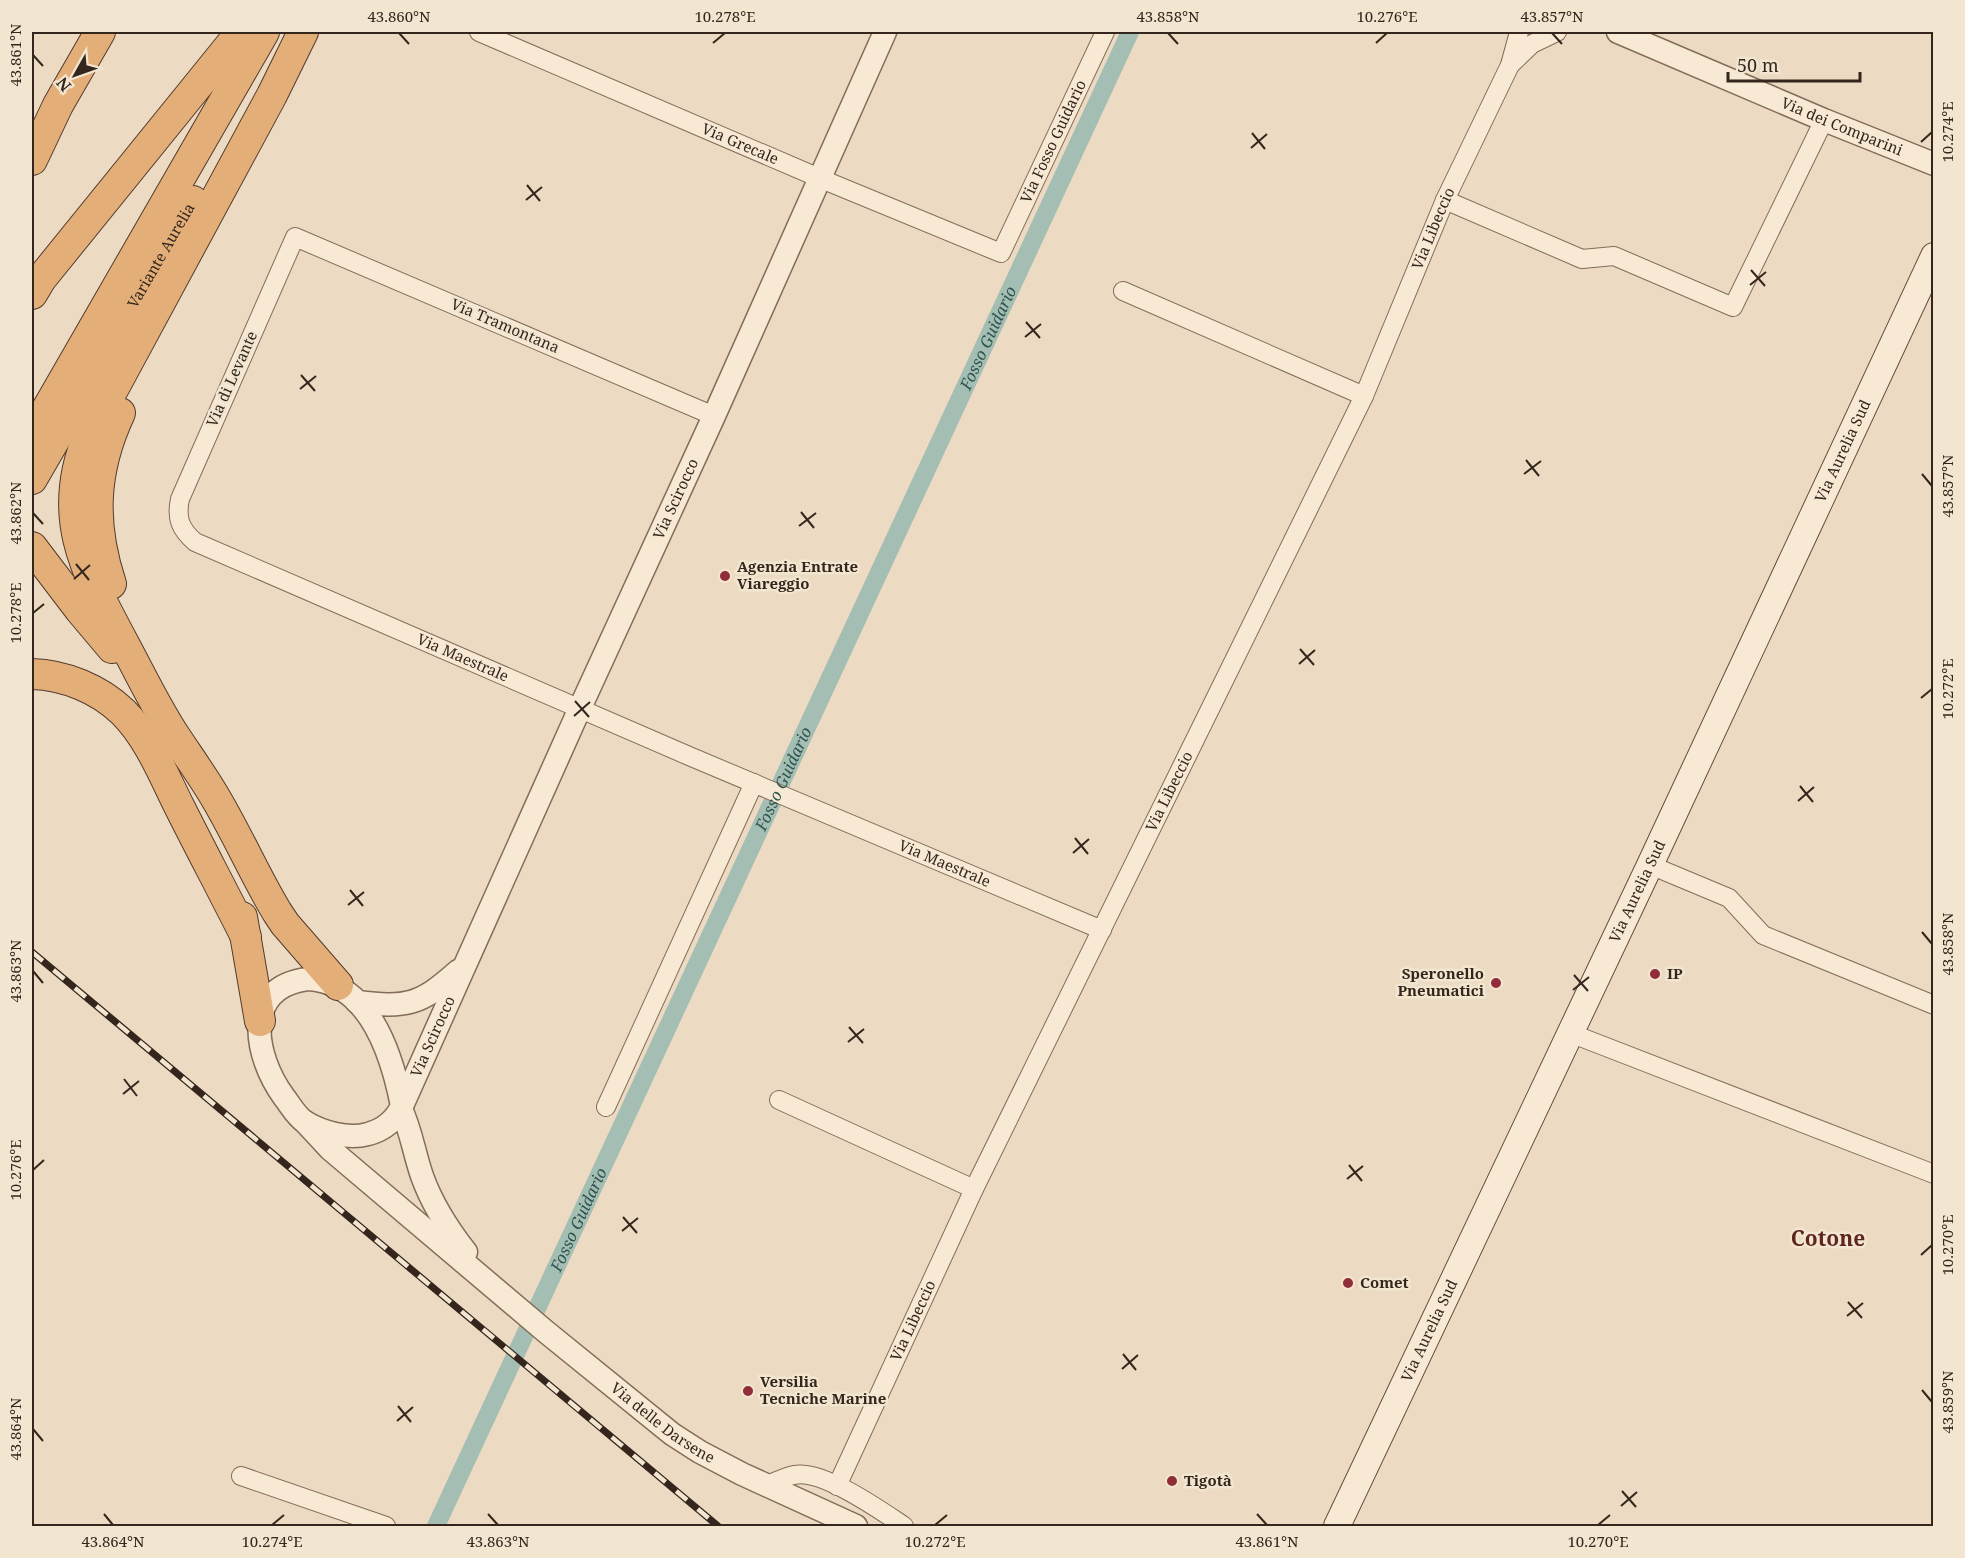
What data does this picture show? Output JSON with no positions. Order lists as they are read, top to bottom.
{
  "streets": {
    "highway": ["Variante Aurelia"],
    "main road": ["Via Aurelia Sud"],
    "street": [
      "Via dei Comparini",
      "Via Fosso Guidario",
      "Via Grecale",
      "Via Libeccio",
      "Via Tramontana",
      "Via di Levante",
      "Via Scirocco",
      "Via Maestrale",
      "Via delle Darsene"
    ]
  },
  "crossings": [
    ["Via Fosso Guidario", "Via Grecale"],
    ["Via Grecale", "Via Scirocco"],
    ["Via Libeccio", "Via Maestrale"],
    ["Via Tramontana", "Via di Levante"],
    ["Via Tramontana", "Via Scirocco"],
    ["Via di Levante", "Via Maestrale"],
    ["Via Scirocco", "Via Maestrale"],
    ["Via Scirocco", "Via delle Darsene"]
  ],
  "districts": ["Cotone"],
  "water": ["Fosso Guidario"],
  "places": [
    "Agenzia Entrate Viareggio",
    "IP",
    "Speronello Pneumatici",
    "Comet",
    "Versilia Tecniche Marine",
    "Tigotà"
  ],
  "scale_bar": "50 m",
  "north": "bottom left",
  "coordinates": [
    "43.860°N",
    "10.278°E",
    "43.858°N",
    "10.276°E",
    "43.857°N",
    "43.861°N",
    "10.274°E",
    "43.862°N",
    "10.272°E",
    "43.863°N",
    "10.270°E",
    "43.859°N",
    "43.864°N"
  ]
}
